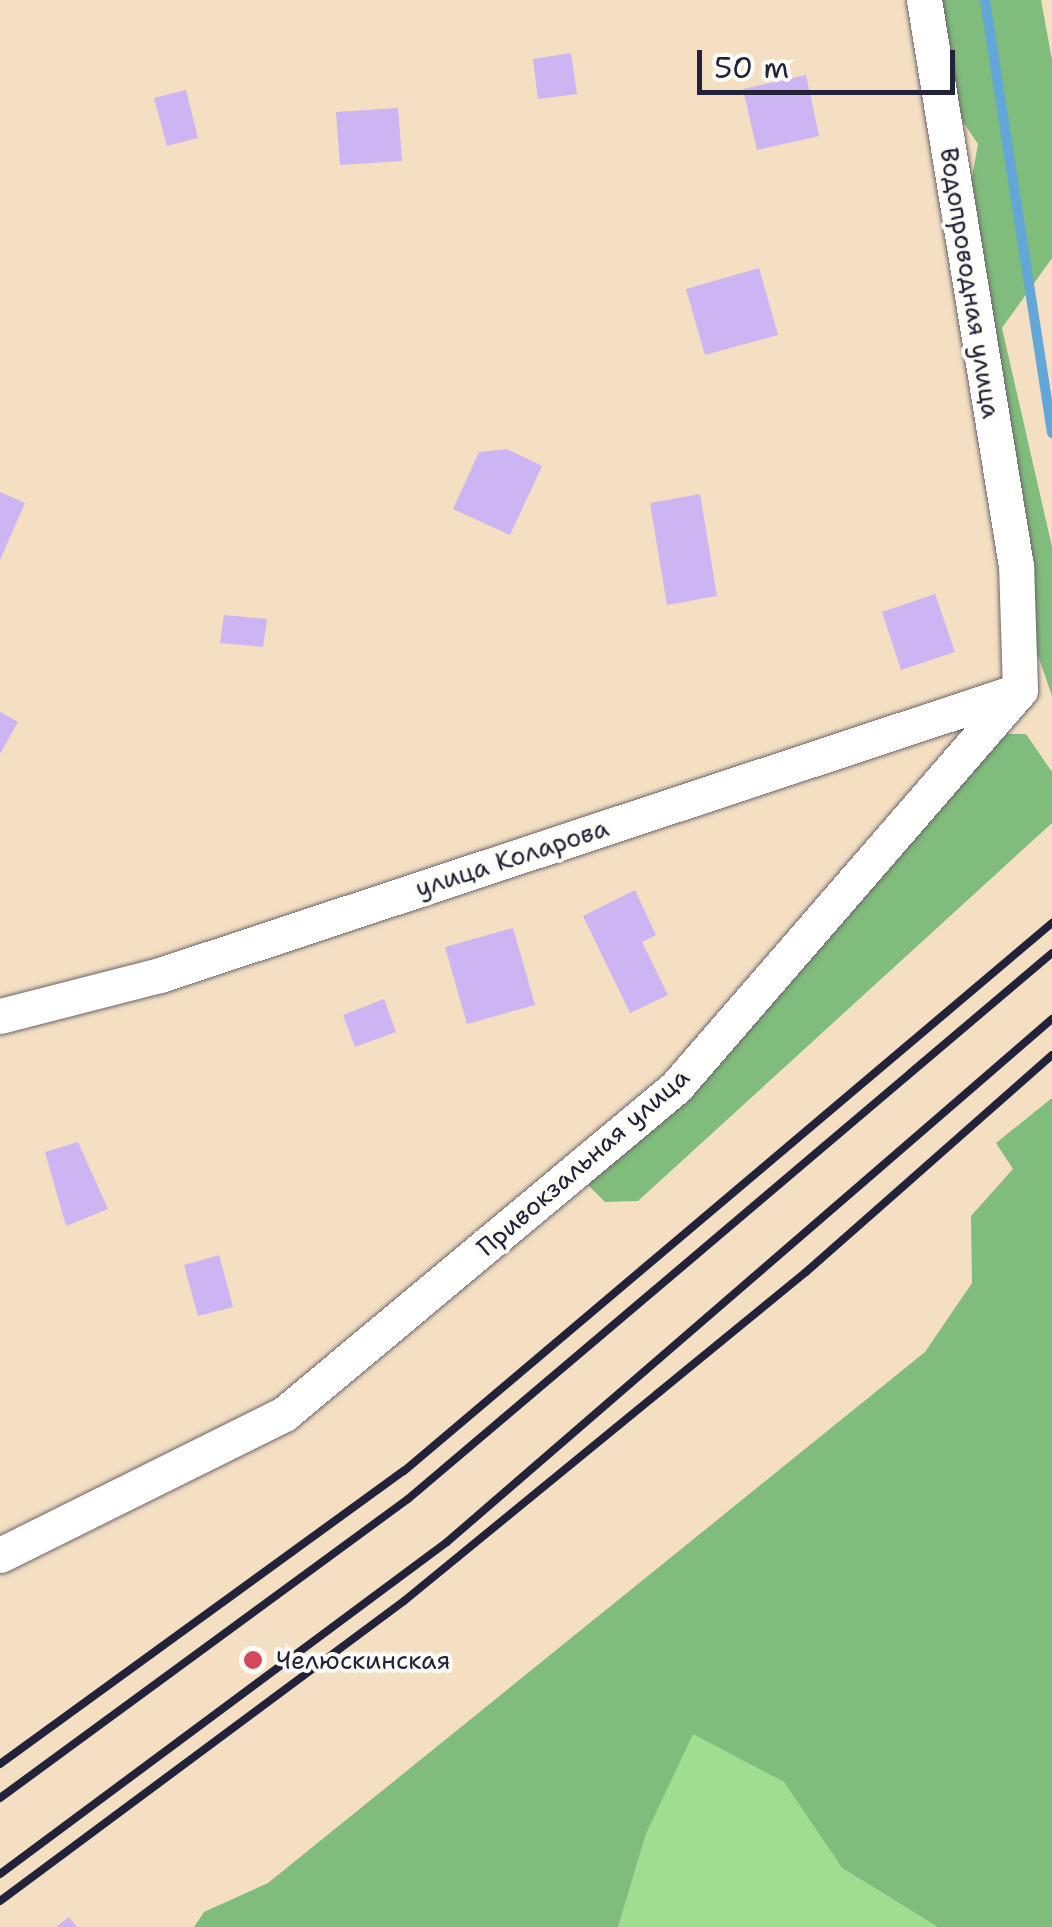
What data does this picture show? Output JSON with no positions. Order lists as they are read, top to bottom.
{
  "streets": {
    "street": ["Водопроводная улица", "улица Коларова", "Привокзальная улица"]
  },
  "crossings": [
    ["Водопроводная улица", "улица Коларова"],
    ["Водопроводная улица", "Привокзальная улица"],
    ["улица Коларова", "Привокзальная улица"]
  ],
  "places": ["Челюскинская"],
  "scale_bar": "50 m"
}
